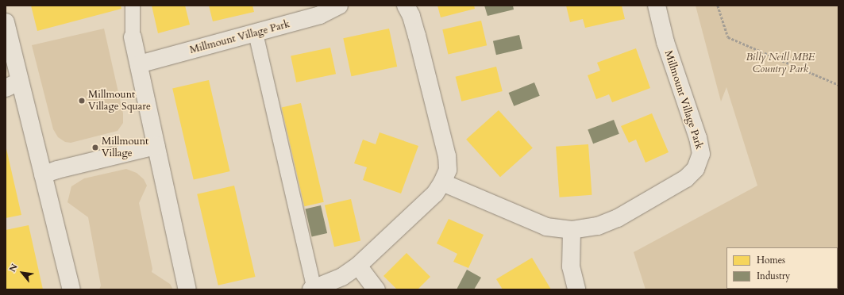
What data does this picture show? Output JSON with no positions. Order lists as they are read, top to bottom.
{
  "streets": {
    "street": ["Millmount Village Park"]
  },
  "parks": ["Billy Neill MBE Country Park"],
  "places": ["Millmount Village Square", "Millmount Village"],
  "legend": ["Homes", "Industry"],
  "north": "top left"
}
